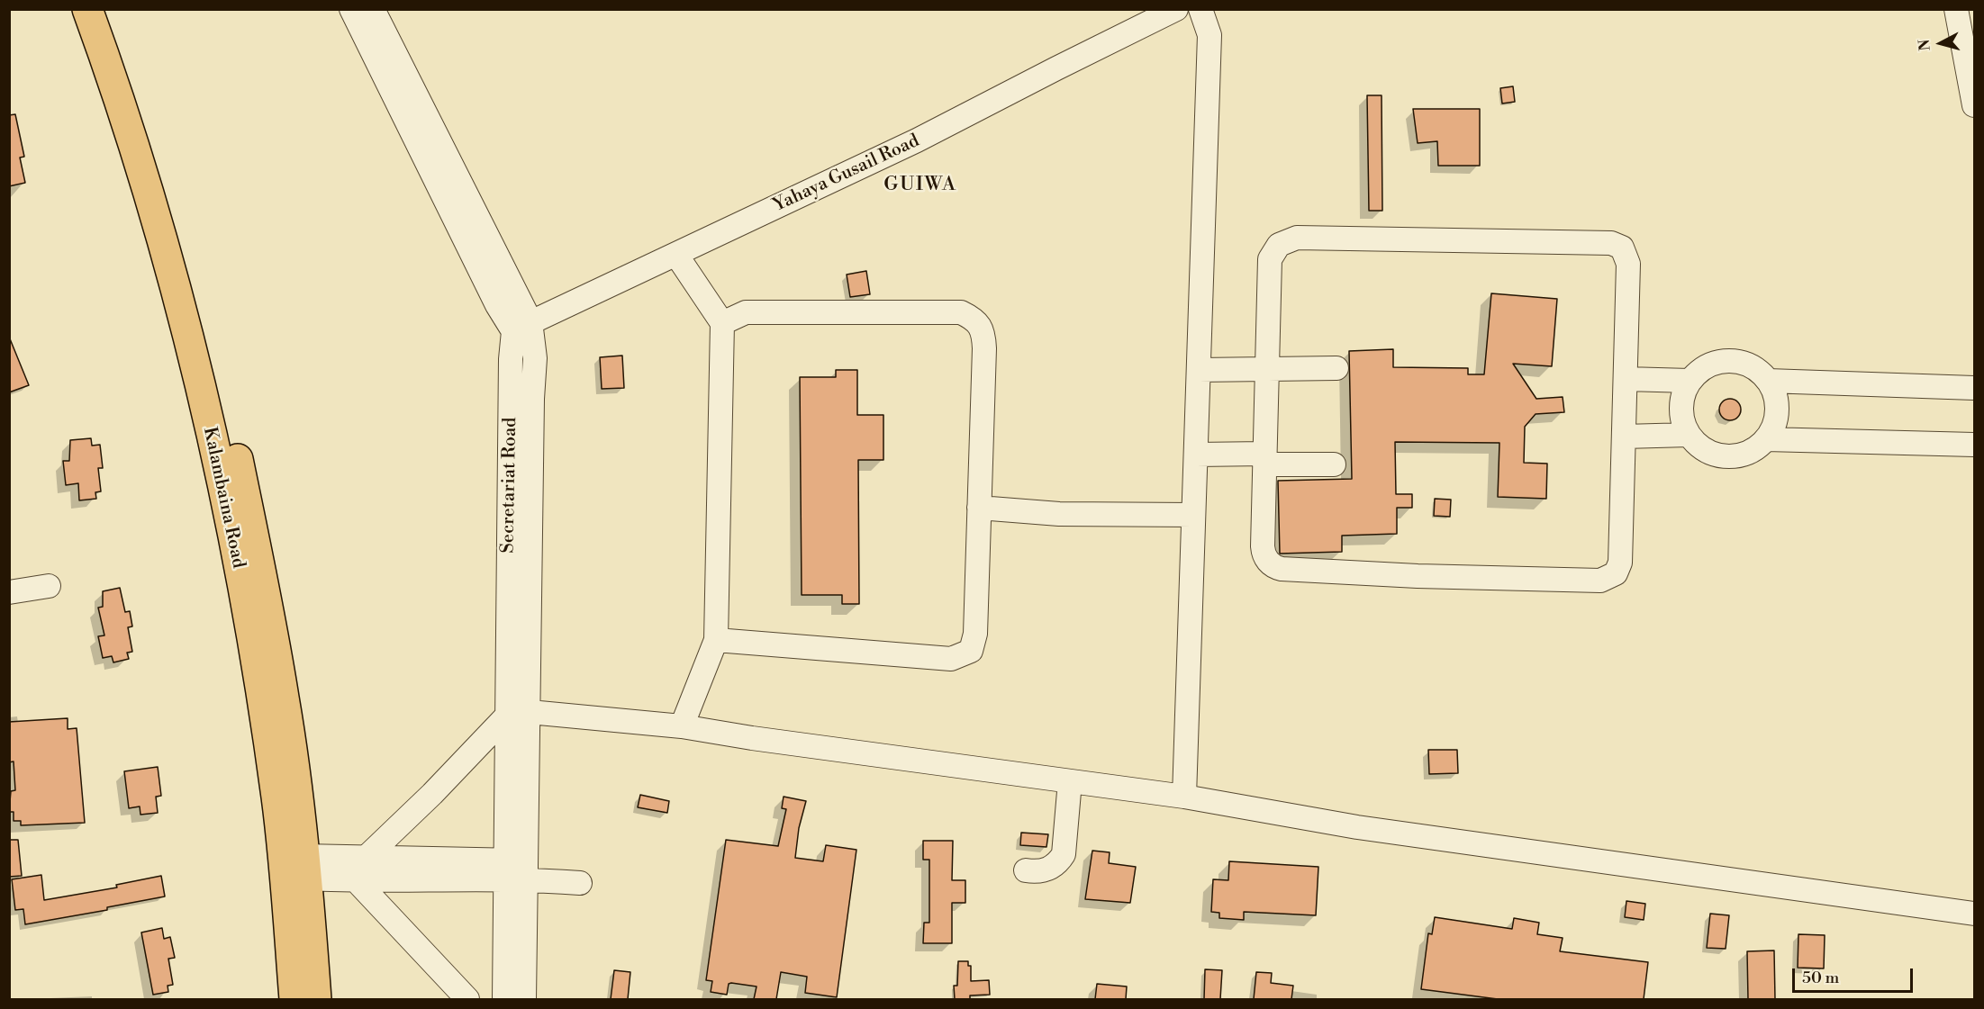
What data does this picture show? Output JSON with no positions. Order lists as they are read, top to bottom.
{
  "streets": {
    "main road": ["Kalambaina Road"],
    "street": ["Yahaya Gusail Road", "Secretariat Road"]
  },
  "crossings": [
    ["Yahaya Gusail Road", "Secretariat Road"]
  ],
  "districts": ["GUIWA"],
  "scale_bar": "50 m",
  "north": "left"
}
